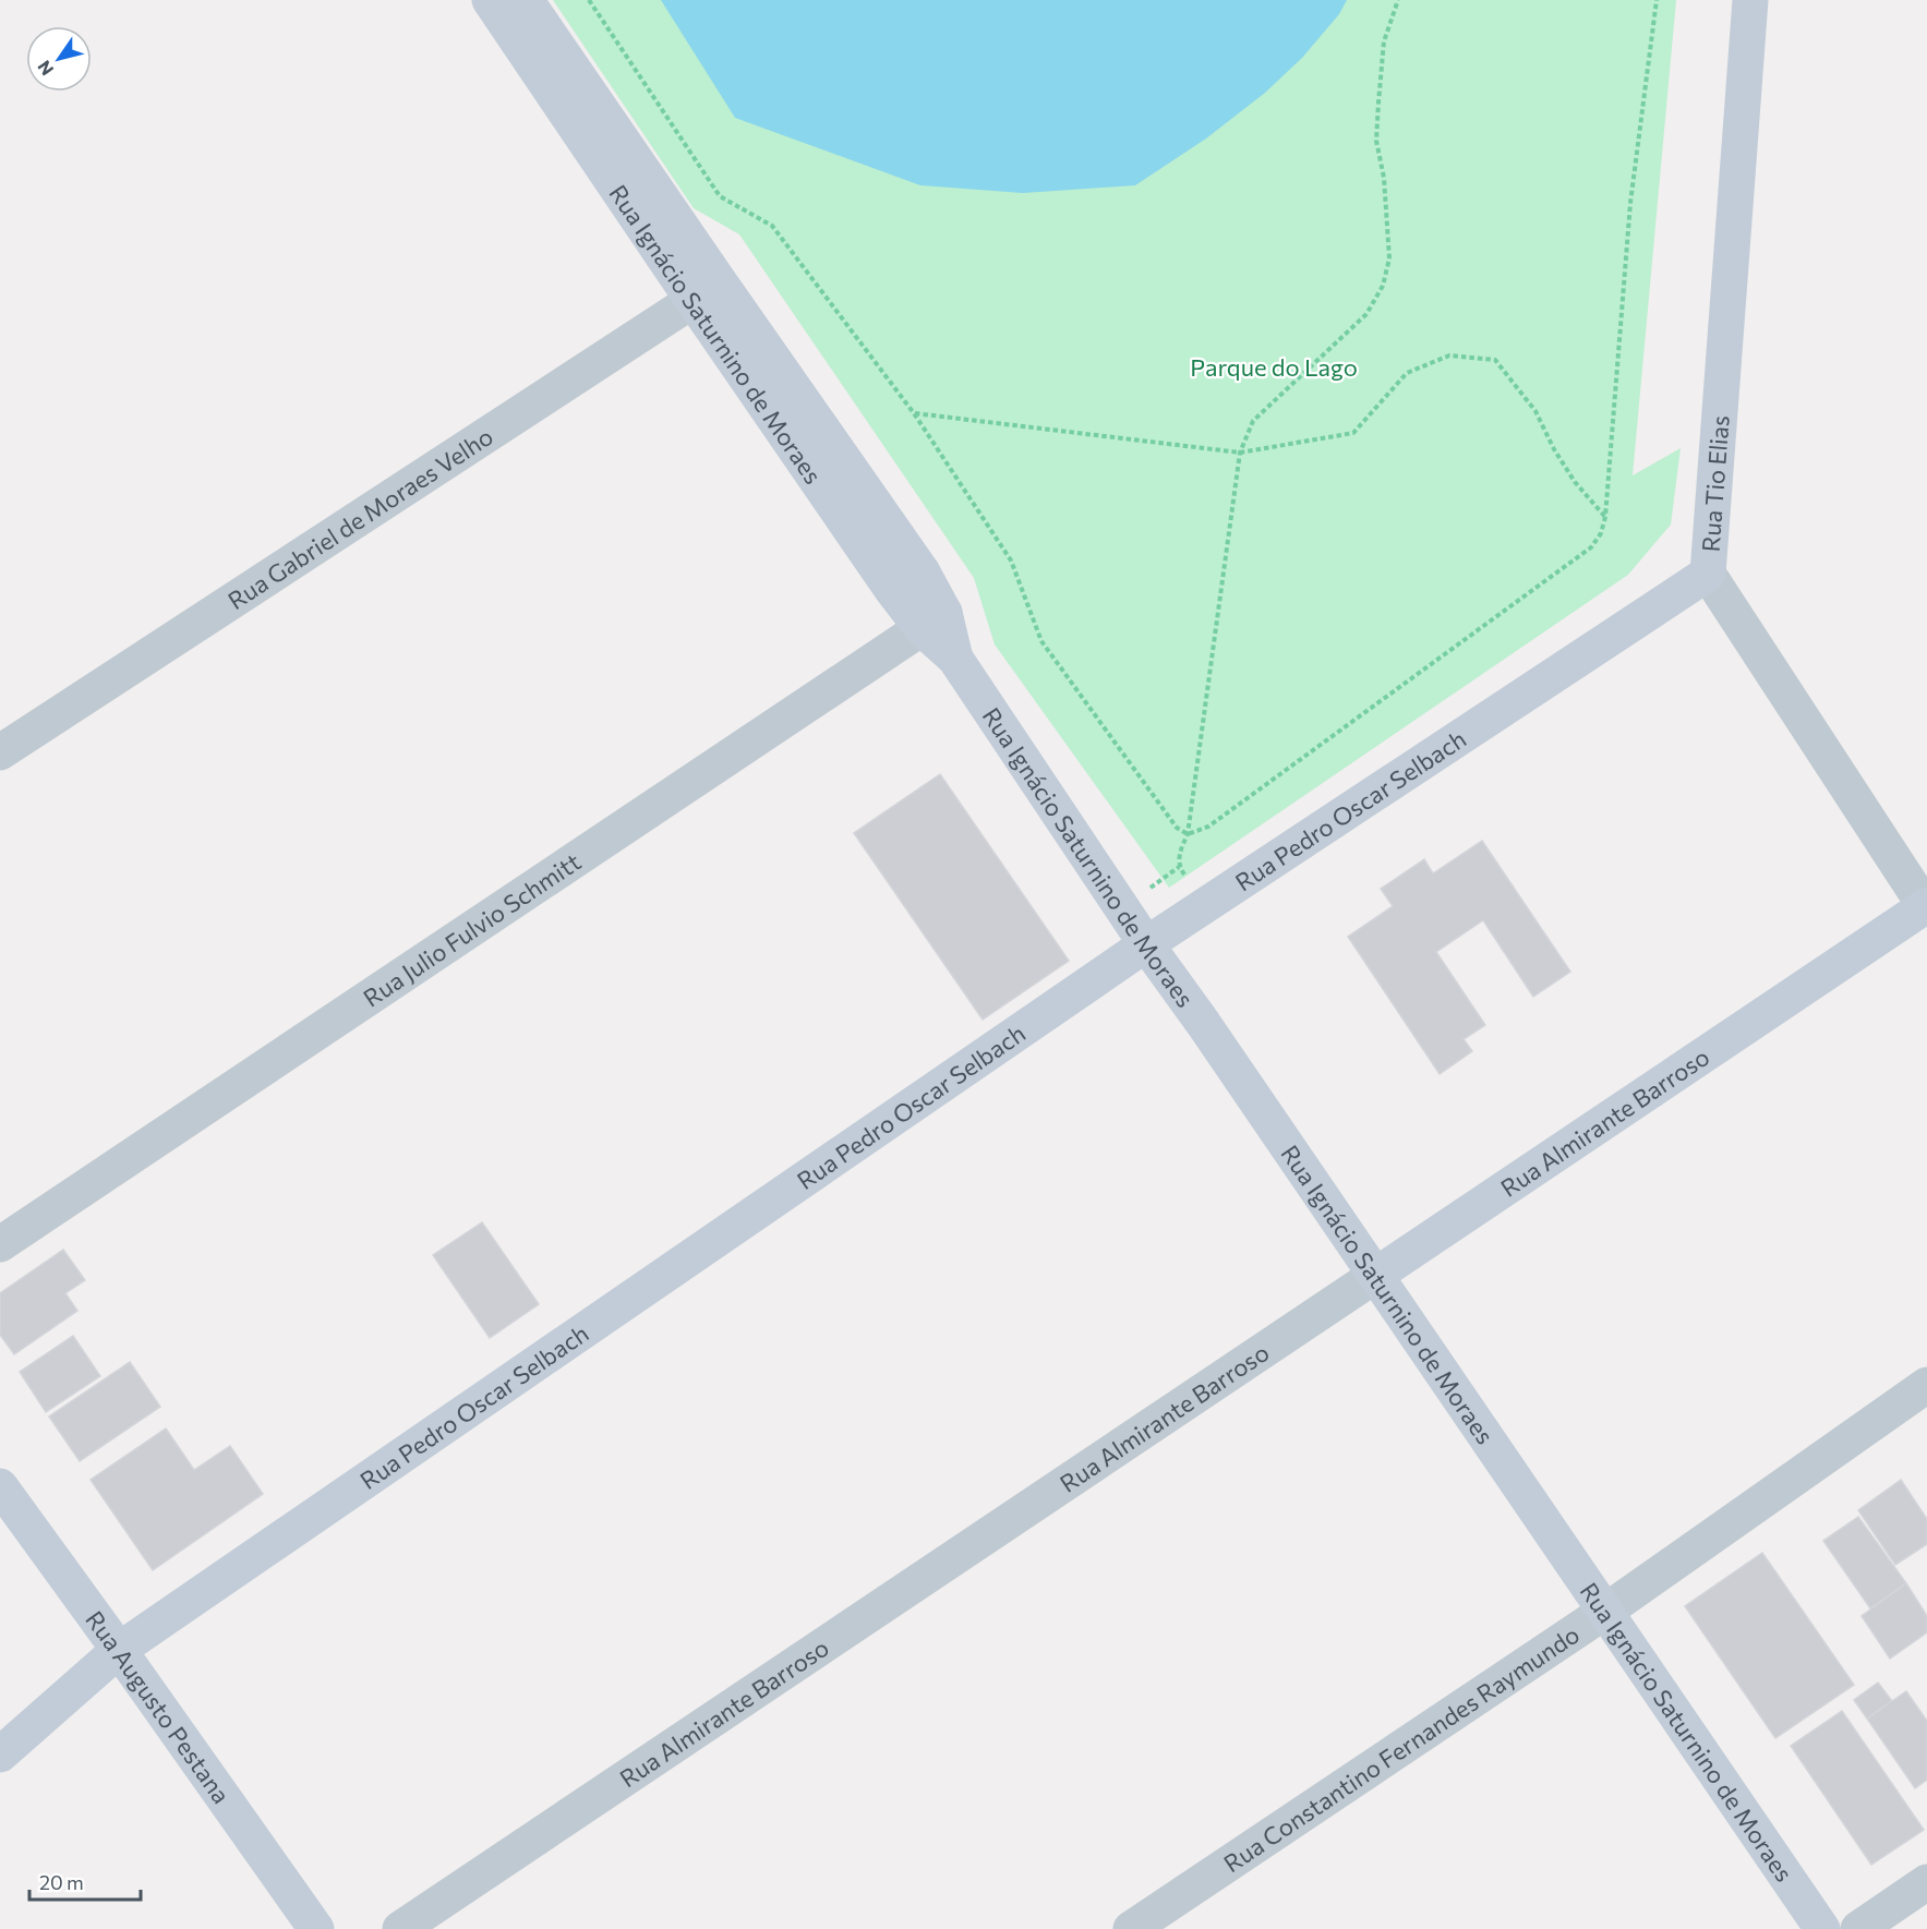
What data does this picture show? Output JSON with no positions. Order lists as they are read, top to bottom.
{
  "streets": {
    "street": [
      "Rua Ignácio Saturnino de Moraes",
      "Rua Tio Elias",
      "Rua Gabriel de Moraes Velho",
      "Rua Pedro Oscar Selbach",
      "Rua Julio Fulvio Schmitt",
      "Rua Almirante Barroso",
      "Rua Augusto Pestana",
      "Rua Constantino Fernandes Raymundo"
    ]
  },
  "crossings": [
    ["Rua Ignácio Saturnino de Moraes", "Rua Gabriel de Moraes Velho"],
    ["Rua Ignácio Saturnino de Moraes", "Rua Pedro Oscar Selbach"],
    ["Rua Ignácio Saturnino de Moraes", "Rua Julio Fulvio Schmitt"],
    ["Rua Ignácio Saturnino de Moraes", "Rua Almirante Barroso"],
    ["Rua Ignácio Saturnino de Moraes", "Rua Constantino Fernandes Raymundo"],
    ["Rua Tio Elias", "Rua Pedro Oscar Selbach"],
    ["Rua Tio Elias", "Rua Almirante Barroso"],
    ["Rua Pedro Oscar Selbach", "Rua Augusto Pestana"]
  ],
  "parks": ["Parque do Lago"],
  "scale_bar": "20 m",
  "north": "bottom left"
}
